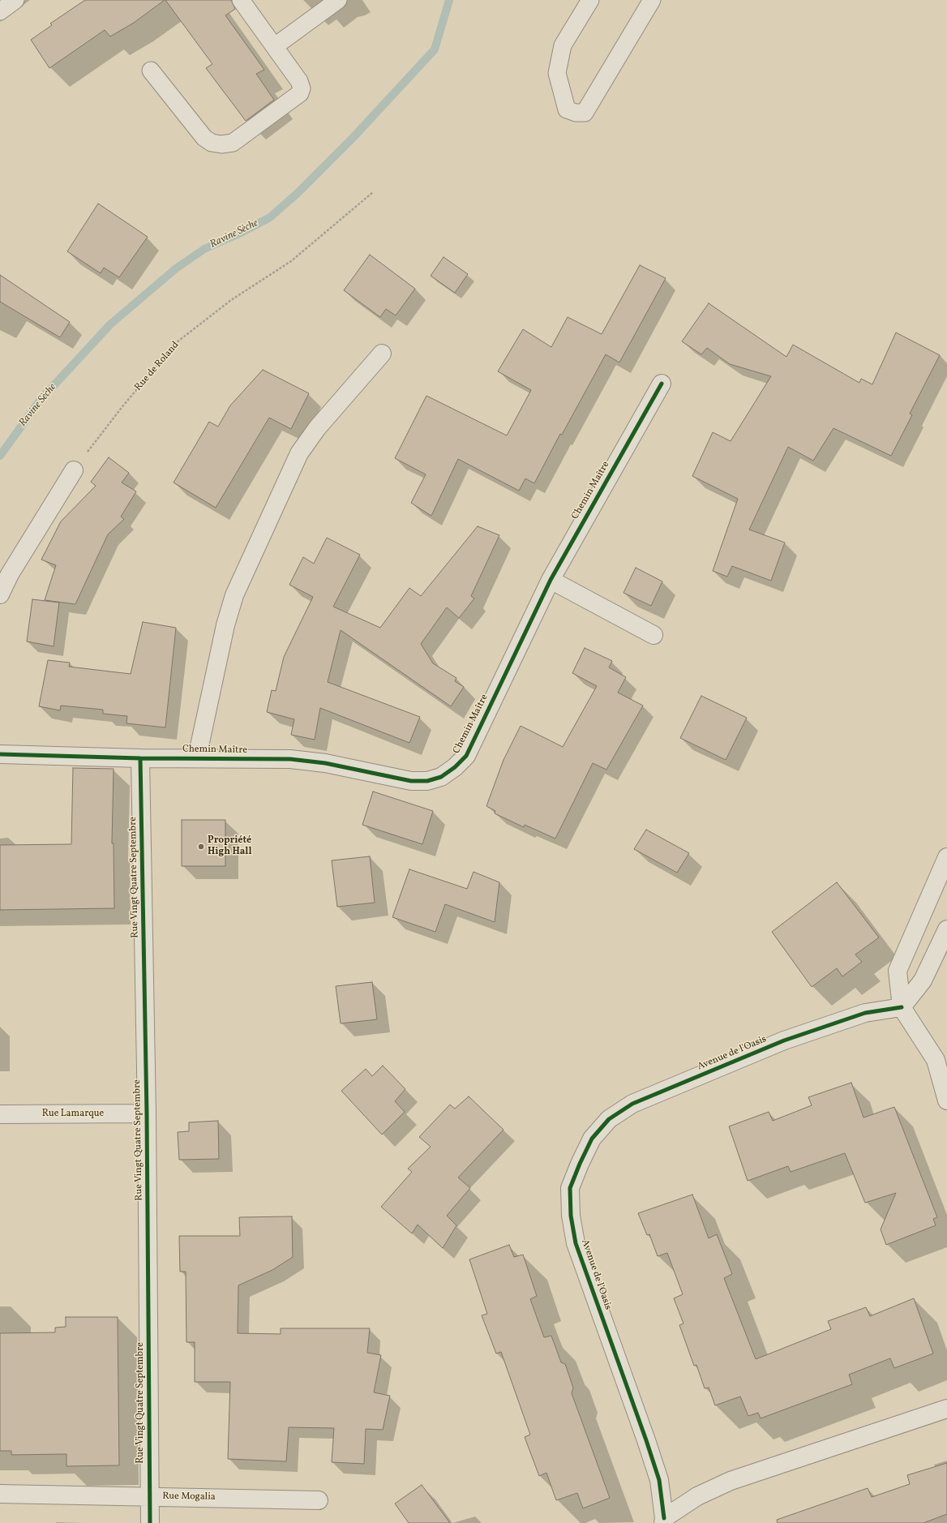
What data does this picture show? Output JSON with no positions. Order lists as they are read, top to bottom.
{
  "streets": {
    "street": [
      "Chemin Maître",
      "Rue Vingt Quatre Septembre",
      "Avenue de l'Oasis",
      "Rue Lamarque",
      "Rue Mogalia"
    ],
    "path": ["Rue de Roland"]
  },
  "crossings": [
    ["Chemin Maître", "Rue Vingt Quatre Septembre"],
    ["Rue Vingt Quatre Septembre", "Rue Lamarque"],
    ["Rue Vingt Quatre Septembre", "Rue Mogalia"]
  ],
  "water": ["Ravine Sèche"],
  "places": ["Propriété High Hall"]
}
